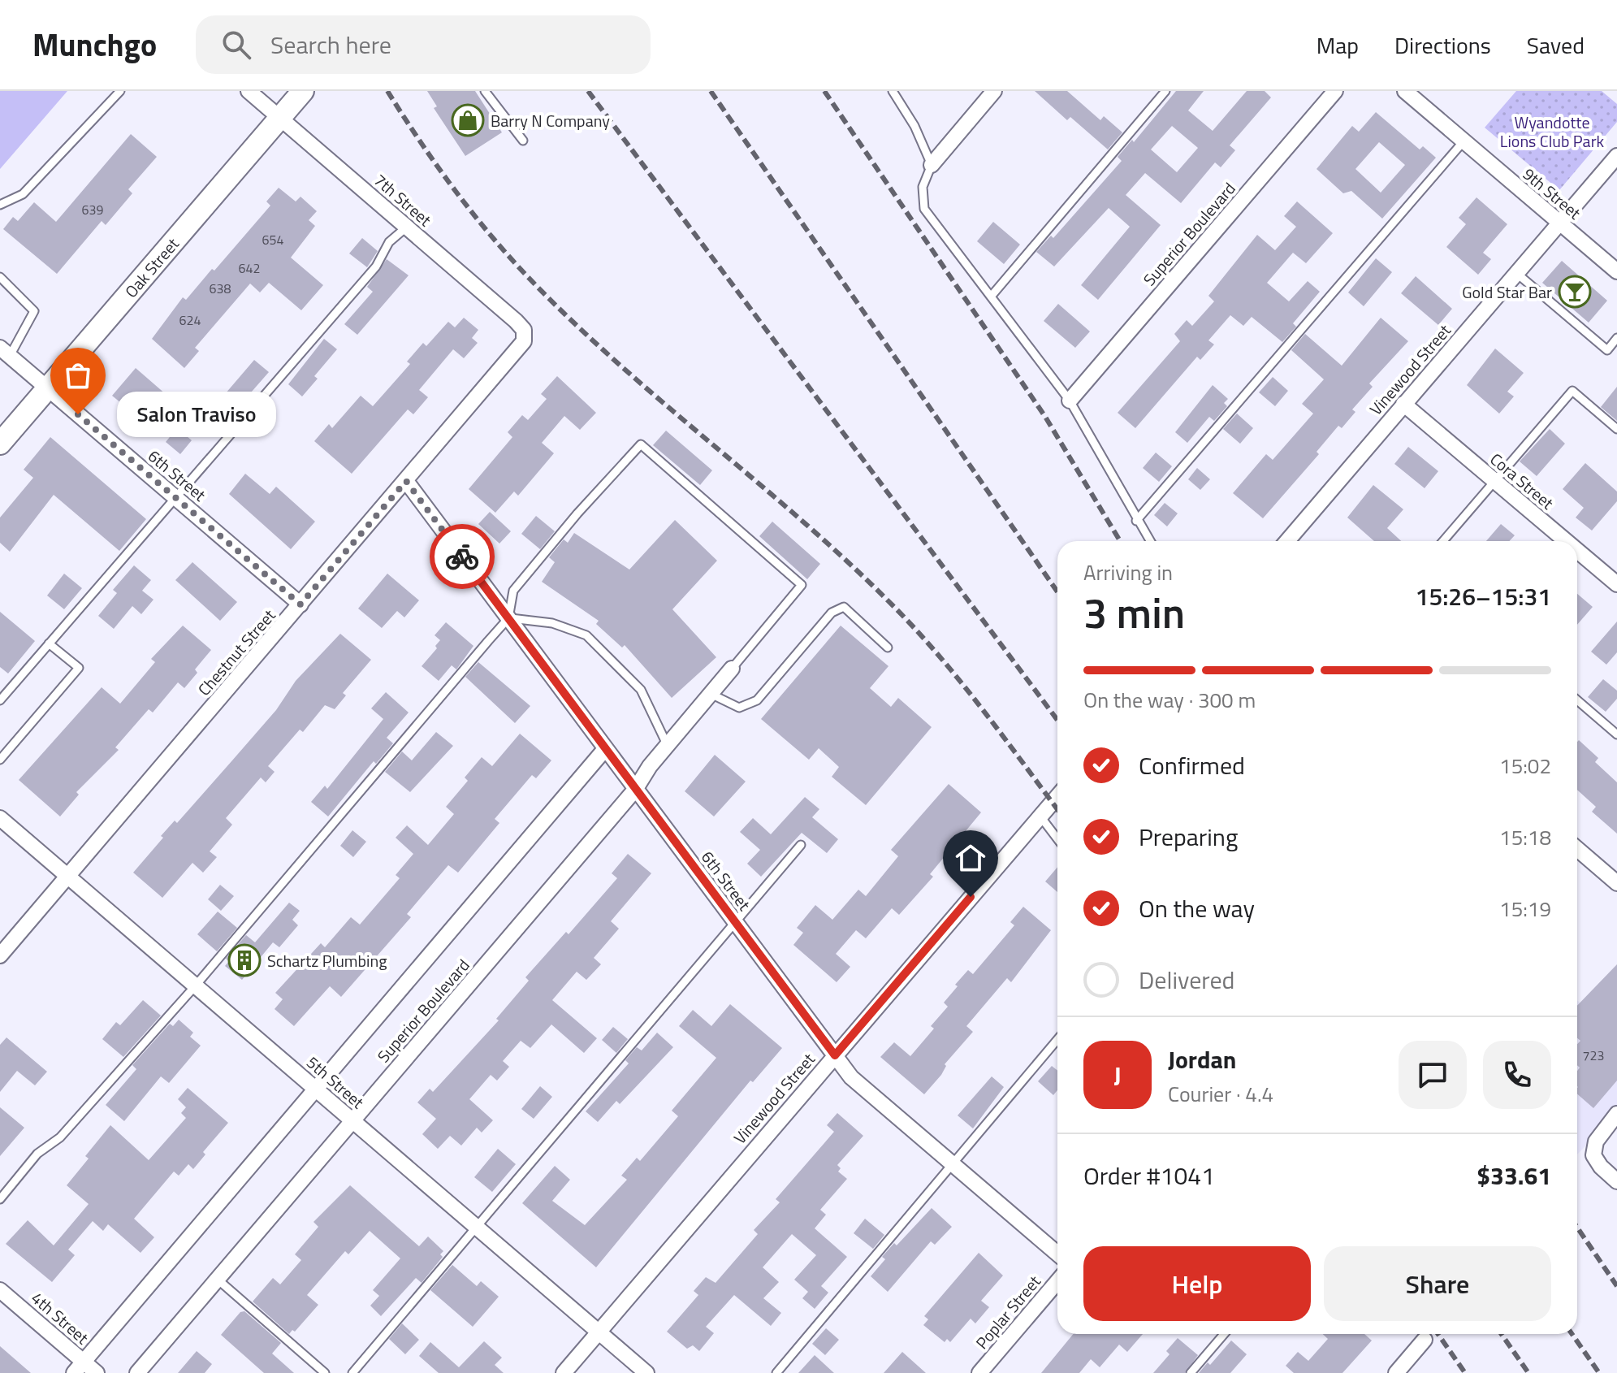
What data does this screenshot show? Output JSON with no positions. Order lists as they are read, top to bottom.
{
  "streets": {
    "street": [
      "9th Street",
      "7th Street",
      "Superior Boulevard",
      "Oak Street",
      "Vinewood Street",
      "6th Street",
      "Cora Street",
      "Chestnut Street",
      "5th Street",
      "Poplar Street",
      "4th Street"
    ]
  },
  "crossings": [
    ["9th Street", "Vinewood Street"],
    ["7th Street", "Oak Street"],
    ["7th Street", "Chestnut Street"],
    ["Superior Boulevard", "6th Street"],
    ["Superior Boulevard", "5th Street"],
    ["Superior Boulevard", "4th Street"],
    ["Oak Street", "6th Street"],
    ["Vinewood Street", "6th Street"],
    ["Vinewood Street", "Cora Street"],
    ["Vinewood Street", "5th Street"],
    ["6th Street", "Chestnut Street"],
    ["Chestnut Street", "5th Street"]
  ],
  "parks": ["Wyandotte Lions Club Park"],
  "places": {
    "shop": ["Barry N Company"],
    "bar": ["Gold Star Bar"],
    "other": ["Salon Traviso"],
    "building": ["Schartz Plumbing"]
  },
  "house_numbers": [
    "639",
    "654",
    "642",
    "638",
    "624",
    "723"
  ],
  "page": {
    "header": "Munchgo",
    "search": "Search here",
    "nav": ["Map", "Directions", "Saved"],
    "bubble": "Salon Traviso",
    "heading": ["3 min", "Arriving in", "15:26–15:31"],
    "panel": [
      "Jordan",
      "Courier · 4.4",
      "Order #1041",
      "$33.61"
    ],
    "bar": "On the way · 300 m",
    "list": [
      ["Confirmed", "15:02"],
      ["Preparing", "15:18"],
      ["On the way", "15:19"],
      "Delivered"
    ],
    "round": "J",
    "buttons": ["Help", "Share"]
  }
}
